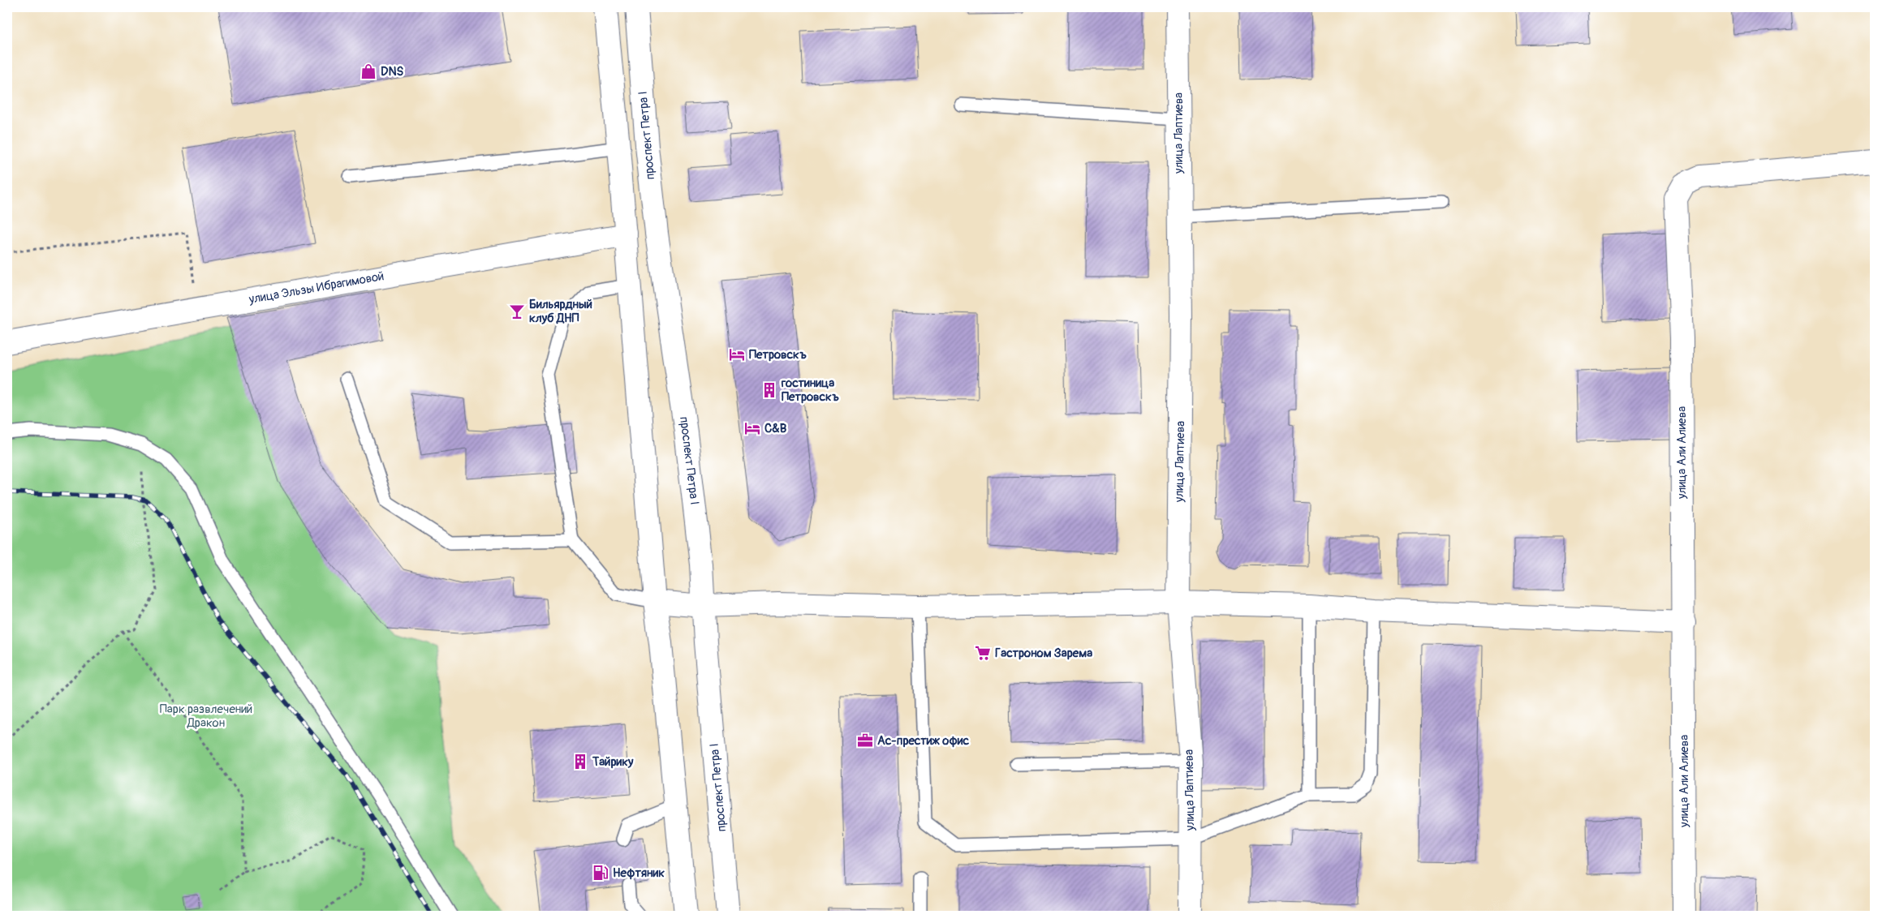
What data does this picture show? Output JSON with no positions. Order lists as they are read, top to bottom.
{
  "streets": {
    "street": [
      "улица Лаптиева",
      "проспект Петра I",
      "улица Эльзы Ибрагимовой",
      "улица Али Алиева"
    ]
  },
  "parks": ["Парк развлечений Дракон"],
  "places": {
    "shop": ["DNS"],
    "bar": ["Бильярдный клуб ДНП"],
    "hotel": ["Петровскъ", "С&В"],
    "building": ["гостиница Петровскъ", "Тайрику"],
    "supermarket": ["Гастроном Зарема"],
    "office": ["Ас-престиж офис"],
    "fuel station": ["Нефтяник"]
  }
}
